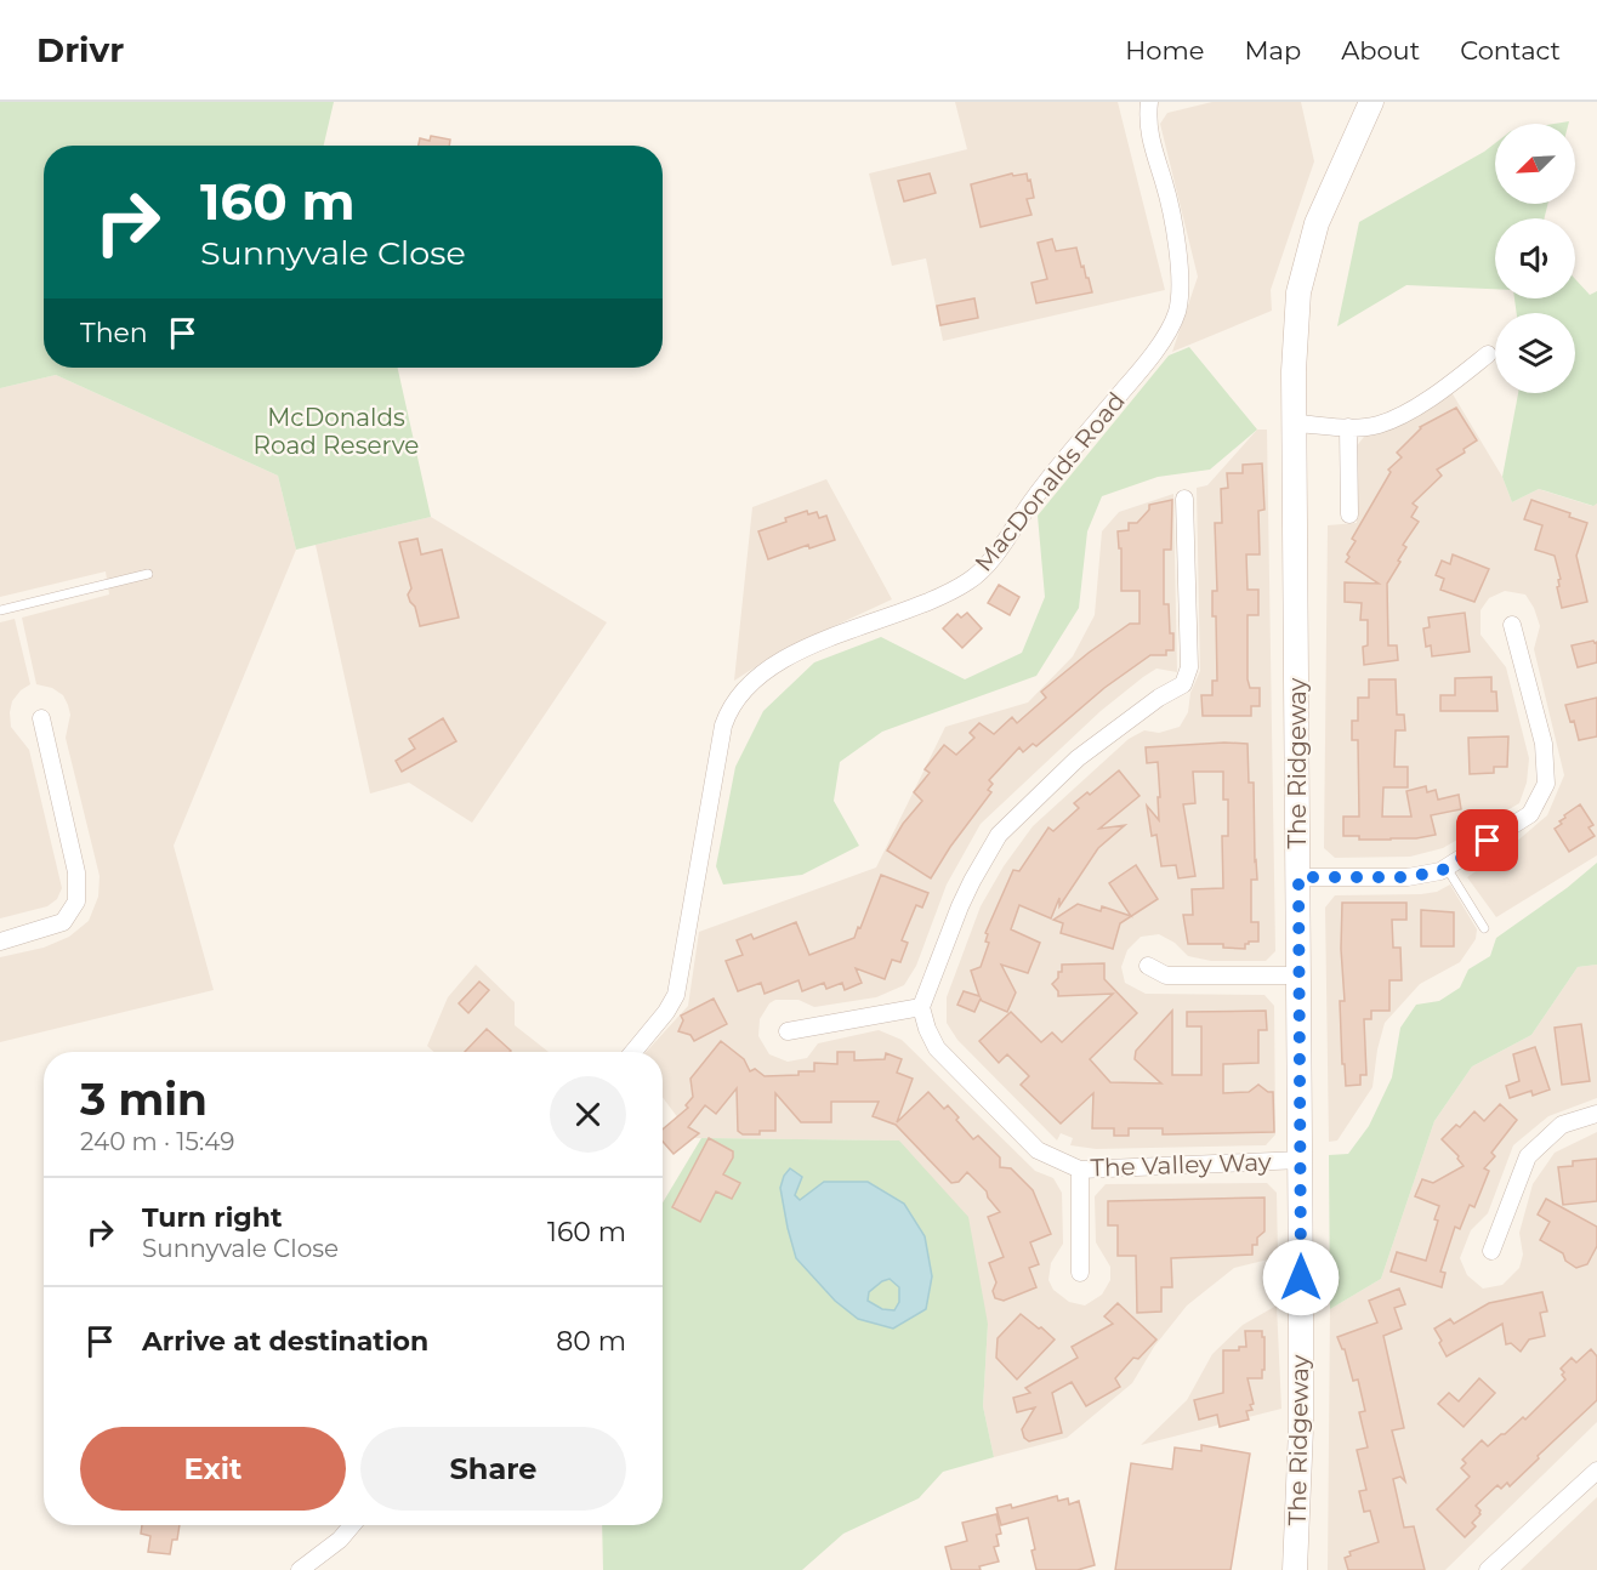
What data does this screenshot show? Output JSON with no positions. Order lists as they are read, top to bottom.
{
  "streets": {
    "street": ["MacDonalds Road", "The Ridgeway", "The Valley Way"]
  },
  "crossings": [
    ["The Ridgeway", "The Valley Way"]
  ],
  "parks": ["McDonalds Road Reserve"],
  "north": "bottom left",
  "page": {
    "header": "Drivr",
    "nav": [
      "Home",
      "Map",
      "About",
      "Contact"
    ],
    "turn": ["160 m", "Sunnyvale Close"],
    "then": "Then",
    "heading": ["3 min", "240 m · 15:49"],
    "list": [
      {
        "name": "Turn right",
        "note": "Sunnyvale Close",
        "value": "160 m"
      },
      {
        "name": "Arrive at destination",
        "value": "80 m"
      }
    ],
    "buttons": ["Exit", "Share"]
  }
}
